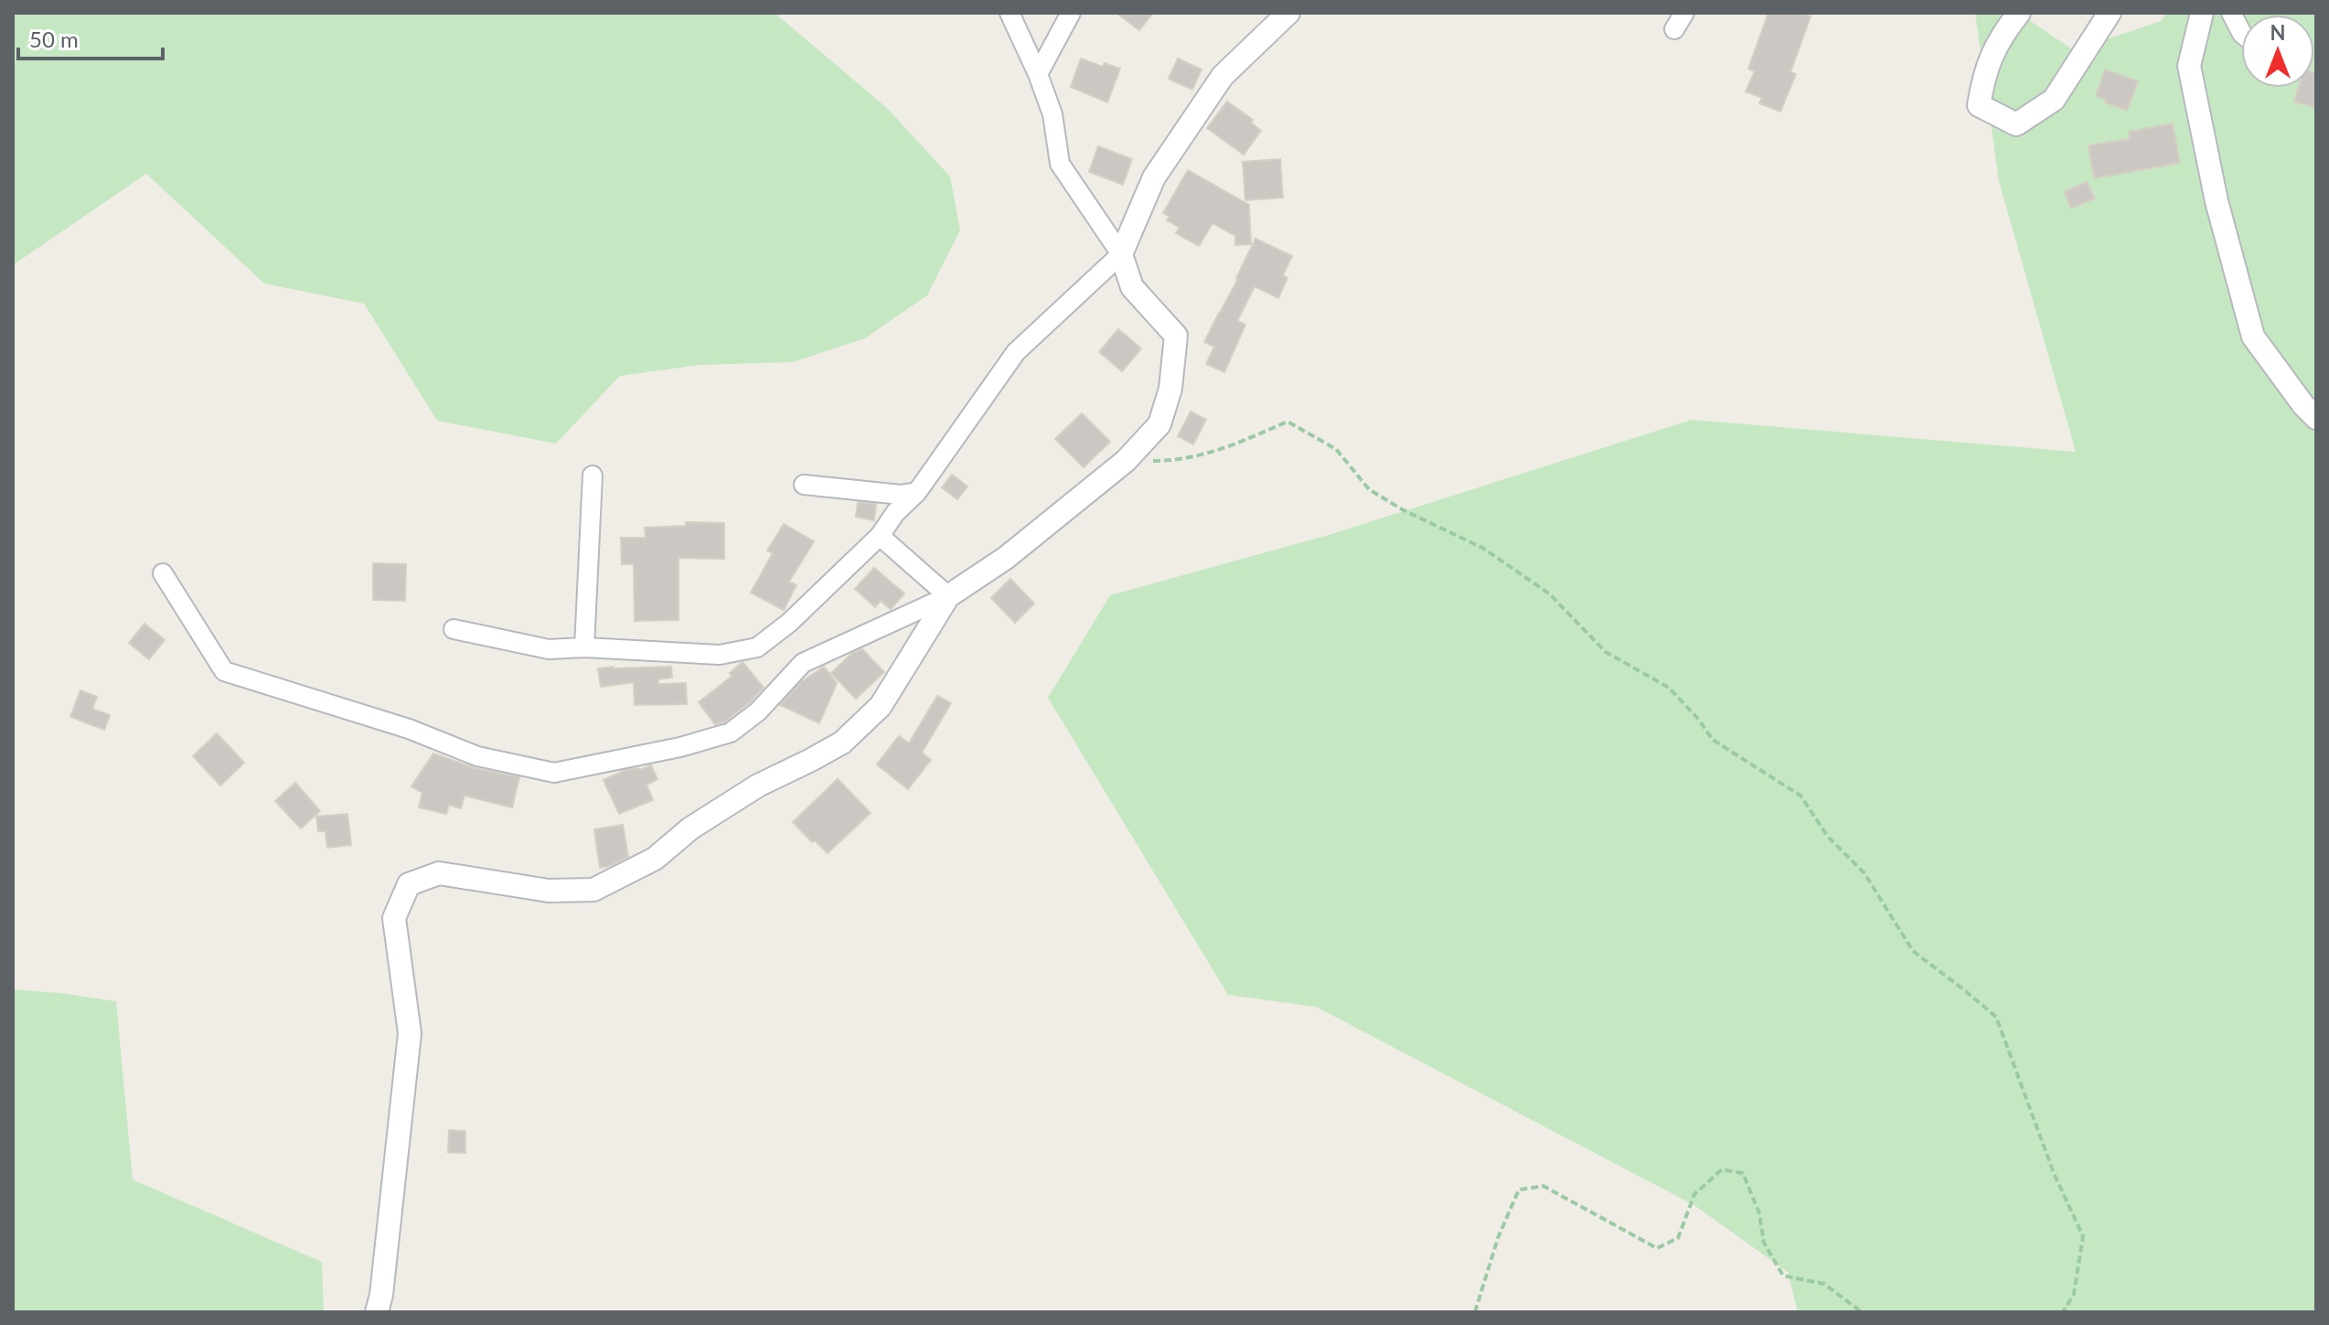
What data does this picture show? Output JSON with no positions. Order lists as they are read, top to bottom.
{
  "scale_bar": "50 m",
  "north": "top"
}
